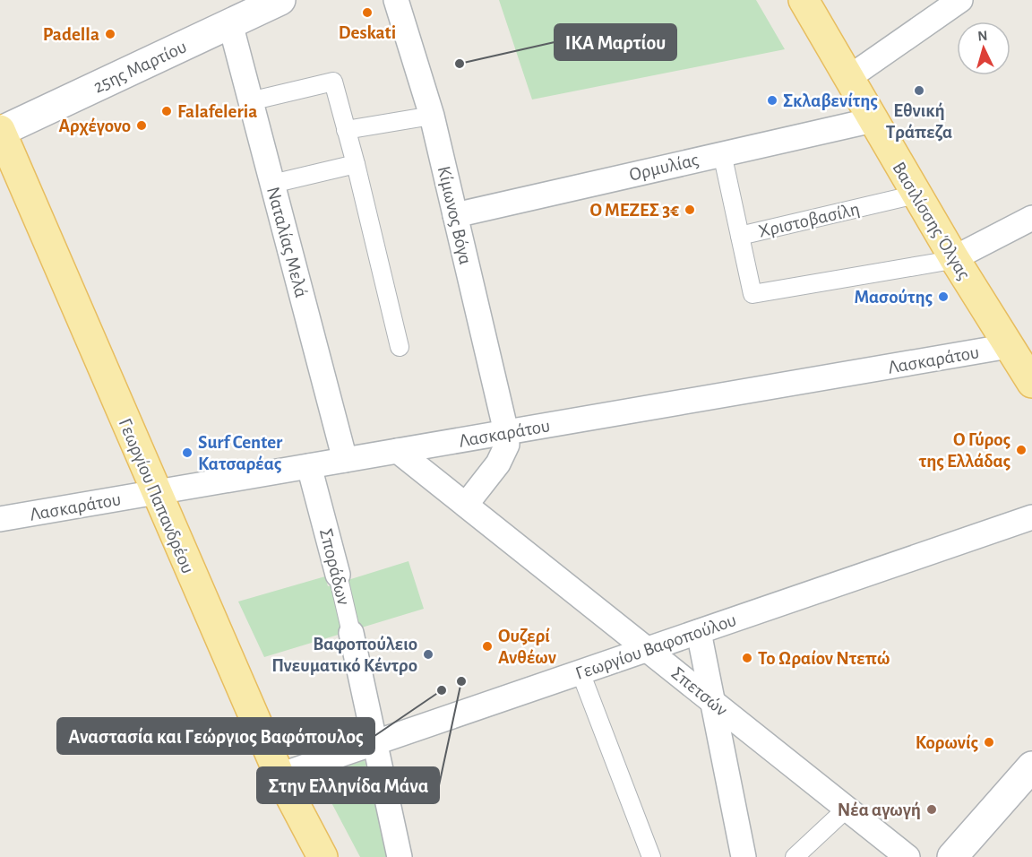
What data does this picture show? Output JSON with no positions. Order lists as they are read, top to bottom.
{
  "streets": {
    "main road": ["25ης Μαρτίου", "Βασιλίσσης Όλγας", "Γεωργίου Παπανδρέου"],
    "street": [
      "Ορμυλίας",
      "Κίμωνος Βόγα",
      "Χριστοβασίλη",
      "Ναταλίας Μελά",
      "Λασκαράτου",
      "Σποράδων",
      "Γεωργίου Βαφοπούλου",
      "Σπετσών"
    ]
  },
  "crossings": [
    ["25ης Μαρτίου", "Ναταλίας Μελά"],
    ["25ης Μαρτίου", "Γεωργίου Παπανδρέου"],
    ["Ορμυλίας", "Κίμωνος Βόγα"],
    ["Ορμυλίας", "Βασιλίσσης Όλγας"],
    ["Κίμωνος Βόγα", "Λασκαράτου"],
    ["Χριστοβασίλη", "Βασιλίσσης Όλγας"],
    ["Βασιλίσσης Όλγας", "Λασκαράτου"],
    ["Ναταλίας Μελά", "Λασκαράτου"],
    ["Λασκαράτου", "Γεωργίου Παπανδρέου"],
    ["Λασκαράτου", "Σποράδων"],
    ["Λασκαράτου", "Σπετσών"],
    ["Γεωργίου Παπανδρέου", "Γεωργίου Βαφοπούλου"],
    ["Σποράδων", "Γεωργίου Βαφοπούλου"],
    ["Γεωργίου Βαφοπούλου", "Σπετσών"]
  ],
  "places": [
    "Deskati",
    "Padella",
    "ΙΚΑ Μαρτίου",
    "Εθνική Τράπεζα",
    "Σκλαβενίτης",
    "Falafeleria",
    "Αρχέγονο",
    "Ο ΜΕΖΕΣ 3€",
    "Μασούτης",
    "Ο Γύρος της Ελλάδας",
    "Surf Center Κατσαρέας",
    "Ουζερί Ανθέων",
    "Βαφοπούλειο Πνευματικό Κέντρο",
    "Το Ωραίον Ντεπώ",
    "Στην Ελληνίδα Μάνα",
    "Αναστασία και Γεώργιος Βαφόπουλος",
    "Κορωνίς",
    "Νέα αγωγή"
  ],
  "north": "top"
}
